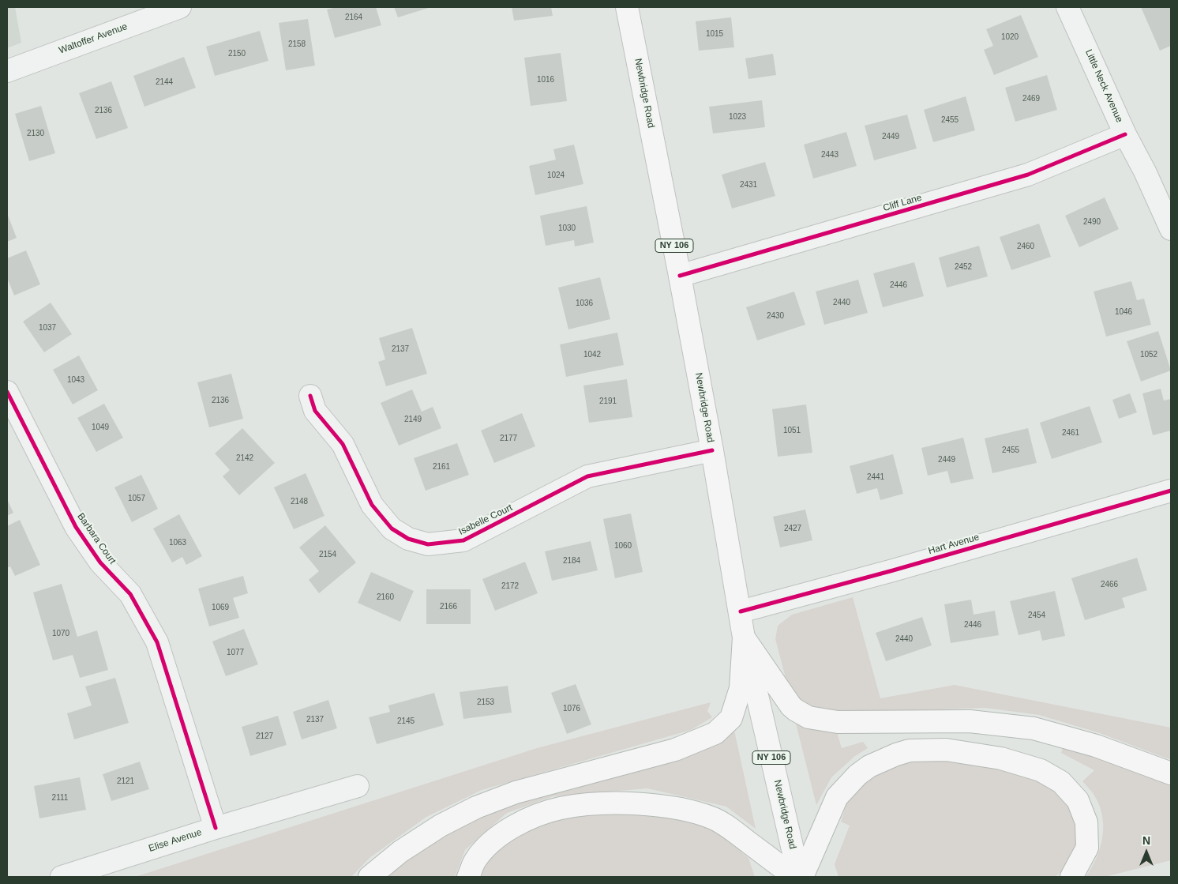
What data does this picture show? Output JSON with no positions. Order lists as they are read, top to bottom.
{
  "streets": {
    "main road": ["Newbridge Road", "NY 106"],
    "street": [
      "Waltoffer Avenue",
      "Little Neck Avenue",
      "Cliff Lane",
      "Isabelle Court",
      "Barbara Court",
      "Hart Avenue",
      "Elise Avenue"
    ]
  },
  "crossings": [
    ["Little Neck Avenue", "Cliff Lane"],
    ["Newbridge Road", "Cliff Lane"],
    ["Newbridge Road", "Isabelle Court"],
    ["Newbridge Road", "Hart Avenue"],
    ["Barbara Court", "Elise Avenue"]
  ],
  "house_numbers": [
    "2164",
    "1015",
    "1020",
    "2158",
    "2150",
    "1016",
    "2144",
    "2469",
    "2136",
    "1023",
    "2455",
    "2130",
    "2449",
    "2443",
    "1024",
    "2431",
    "2490",
    "1030",
    "2460",
    "2452",
    "2446",
    "2440",
    "1036",
    "1046",
    "2430",
    "1037",
    "2137",
    "1042",
    "1052",
    "1043",
    "2136",
    "2191",
    "2149",
    "1049",
    "1051",
    "2461",
    "2177",
    "2455",
    "2142",
    "2449",
    "2161",
    "2441",
    "1057",
    "2148",
    "2427",
    "1063",
    "1060",
    "2154",
    "2184",
    "2466",
    "2172",
    "2160",
    "2166",
    "1069",
    "2454",
    "2446",
    "1070",
    "2440",
    "1077",
    "2153",
    "1076",
    "2137",
    "2145",
    "2127",
    "2121",
    "2111"
  ],
  "north": "top"
}
